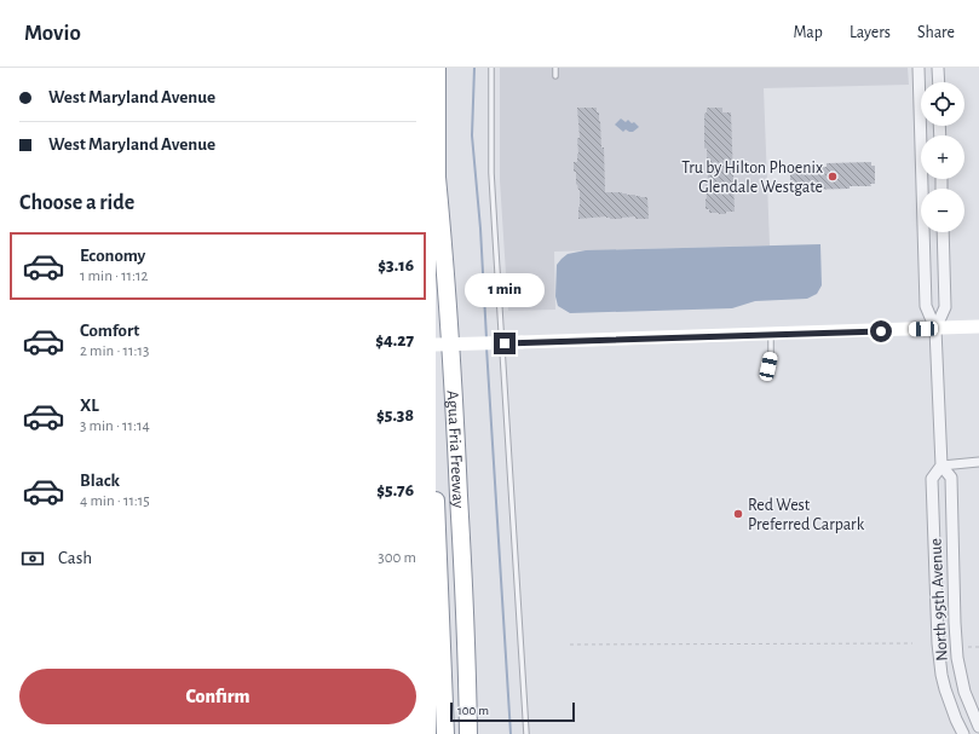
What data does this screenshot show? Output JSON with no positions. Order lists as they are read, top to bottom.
{
  "streets": {
    "highway": ["Agua Fria Freeway"],
    "street": ["North 95th Avenue"]
  },
  "places": ["Tru by Hilton Phoenix Glendale Westgate", "Red West Preferred Carpark"],
  "scale_bar": "100 m",
  "page": {
    "header": "Movio",
    "nav": ["Map", "Layers", "Share"],
    "banner": ["West Maryland Avenue", "West Maryland Avenue"],
    "map_buttons": ["+", "−"],
    "heading": "Choose a ride",
    "list": [
      {
        "name": "Economy",
        "note": "1 min · 11:12",
        "value": "$3.16"
      },
      {
        "name": "Comfort",
        "note": "2 min · 11:13",
        "value": "$4.27"
      },
      {
        "name": "XL",
        "note": "3 min · 11:14",
        "value": "$5.38"
      },
      {
        "name": "Black",
        "note": "4 min · 11:15",
        "value": "$5.76"
      }
    ],
    "bubble": "1 min",
    "pay": ["Cash", "300 m"],
    "buttons": "Confirm",
    "scale": "100 m"
  }
}
